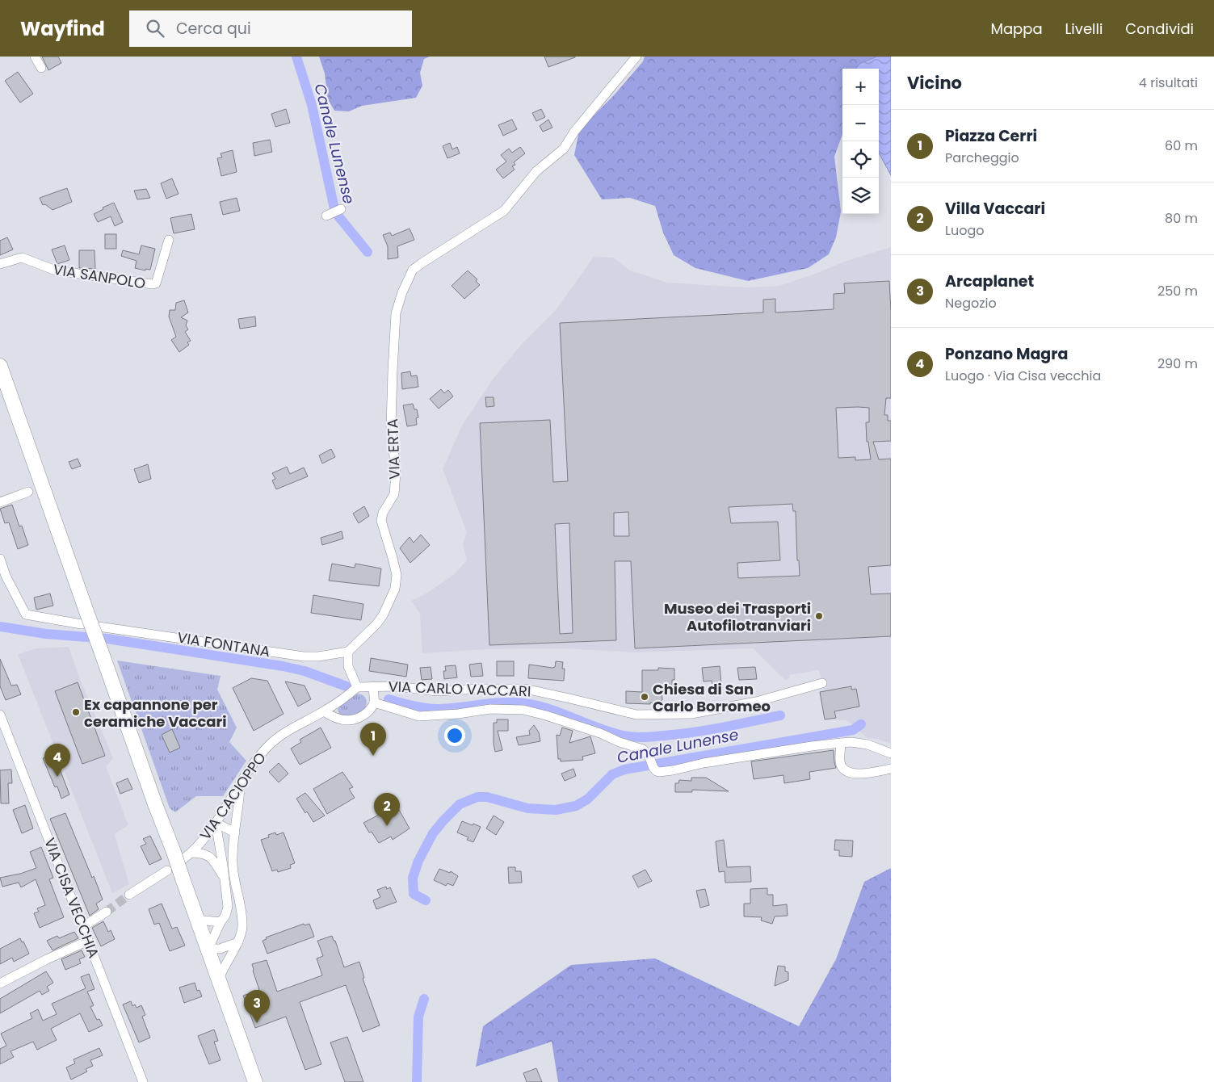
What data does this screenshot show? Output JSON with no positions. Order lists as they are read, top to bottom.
{
  "streets": {
    "street": [
      "VIA SANPOLO",
      "VIA ERTA",
      "VIA FONTANA",
      "VIA CARLO VACCARI",
      "VIA CACIOPPO",
      "VIA CISA VECCHIA"
    ]
  },
  "crossings": [
    ["VIA ERTA", "VIA FONTANA"]
  ],
  "water": ["Canale Lunense"],
  "places": ["Museo dei Trasporti Autofilotranviari", "Chiesa di San Carlo Borromeo", "Ex capannone per ceramiche Vaccari"],
  "page": {
    "header": "Wayfind",
    "search": "Cerca qui",
    "nav": ["Mappa", "Livelli", "Condividi"],
    "heading": ["Vicino", "4 risultati"],
    "map_buttons": ["+", "−"],
    "list": [
      {
        "mark": "1",
        "name": "Piazza Cerri",
        "note": "Parcheggio",
        "value": "60 m"
      },
      {
        "mark": "2",
        "name": "Villa Vaccari",
        "note": "Luogo",
        "value": "80 m"
      },
      {
        "mark": "3",
        "name": "Arcaplanet",
        "note": "Negozio",
        "value": "250 m"
      },
      {
        "mark": "4",
        "name": "Ponzano Magra",
        "note": "Luogo · Via Cisa vecchia",
        "value": "290 m"
      }
    ],
    "pins": [
      "1",
      "4",
      "2",
      "3"
    ]
  }
}
